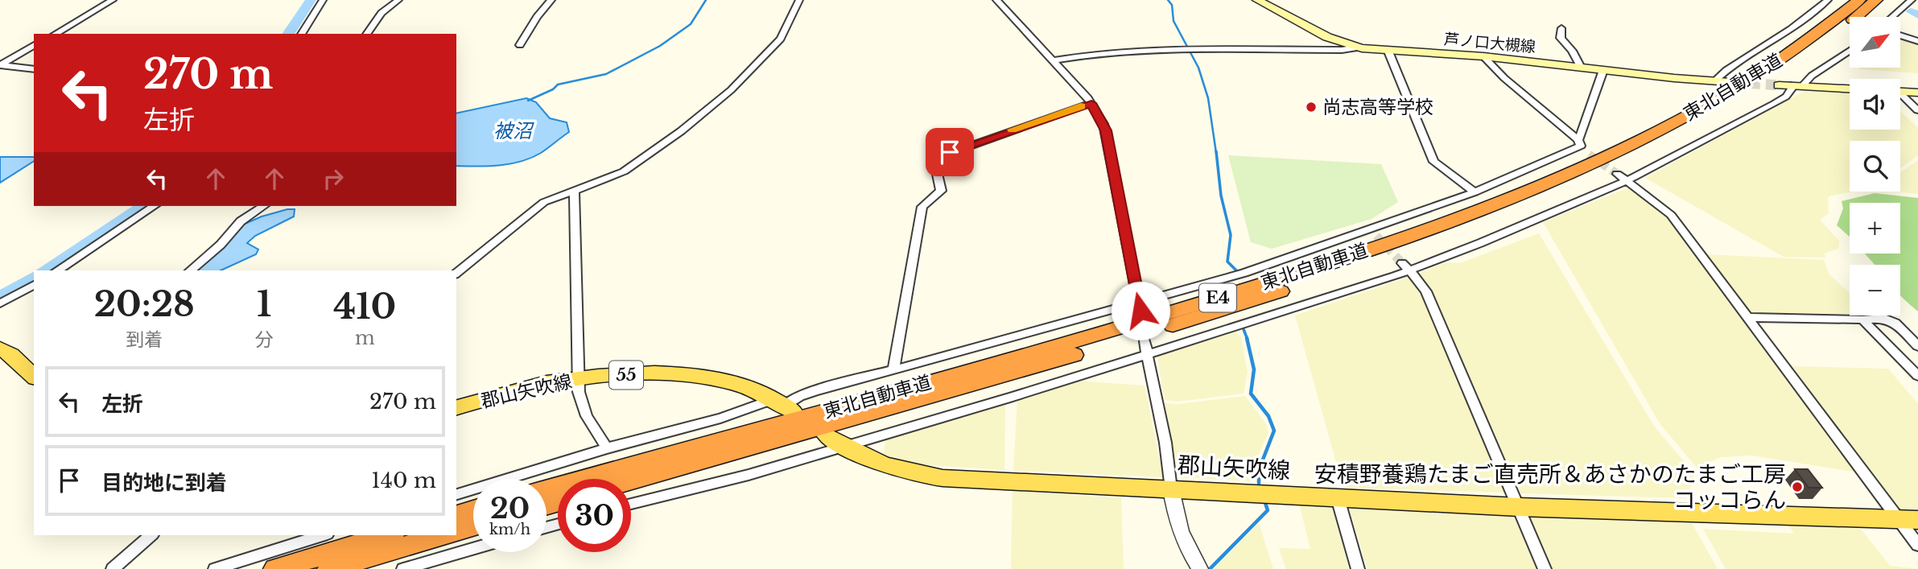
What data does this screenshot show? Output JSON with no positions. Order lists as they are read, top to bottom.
{
  "streets": {
    "highway": ["東北自動車道", "E4"],
    "main road": ["芦ノ口大槻線", "55", "郡山矢吹線"]
  },
  "water": ["被沼"],
  "places": ["尚志高等学校", "安積野養鶏たまご直売所＆あさかのたまご工房 コッコらん"],
  "north": "top right",
  "page": {
    "map_buttons": ["+", "−"],
    "turn": ["270 m", "左折"],
    "eta": [
      "20:28",
      "到着",
      "1",
      "分",
      "410",
      "m"
    ],
    "list": [
      {
        "name": "左折",
        "value": "270 m"
      },
      {
        "name": "目的地に到着",
        "value": "140 m"
      }
    ],
    "speed": "20 km/h",
    "limit": "30"
  }
}
